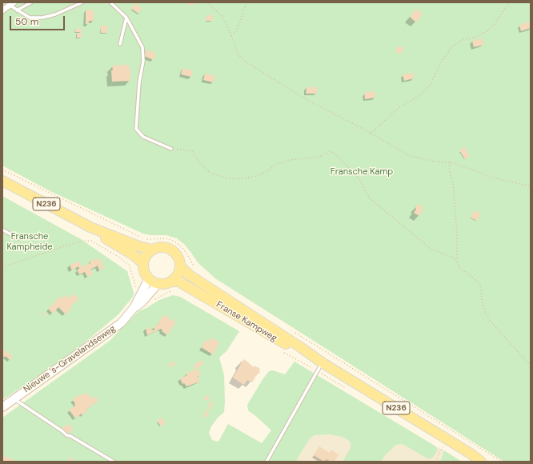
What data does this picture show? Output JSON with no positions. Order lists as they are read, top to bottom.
{
  "streets": {
    "main road": ["N236", "Franse Kampweg", "Nieuwe 's-Gravelandseweg"]
  },
  "crossings": [
    ["N236", "Franse Kampweg"],
    ["N236", "Nieuwe 's-Gravelandseweg"],
    ["Franse Kampweg", "Nieuwe 's-Gravelandseweg"]
  ],
  "parks": ["Fransche Kamp", "Fransche Kampheide"],
  "scale_bar": "50 m"
}
